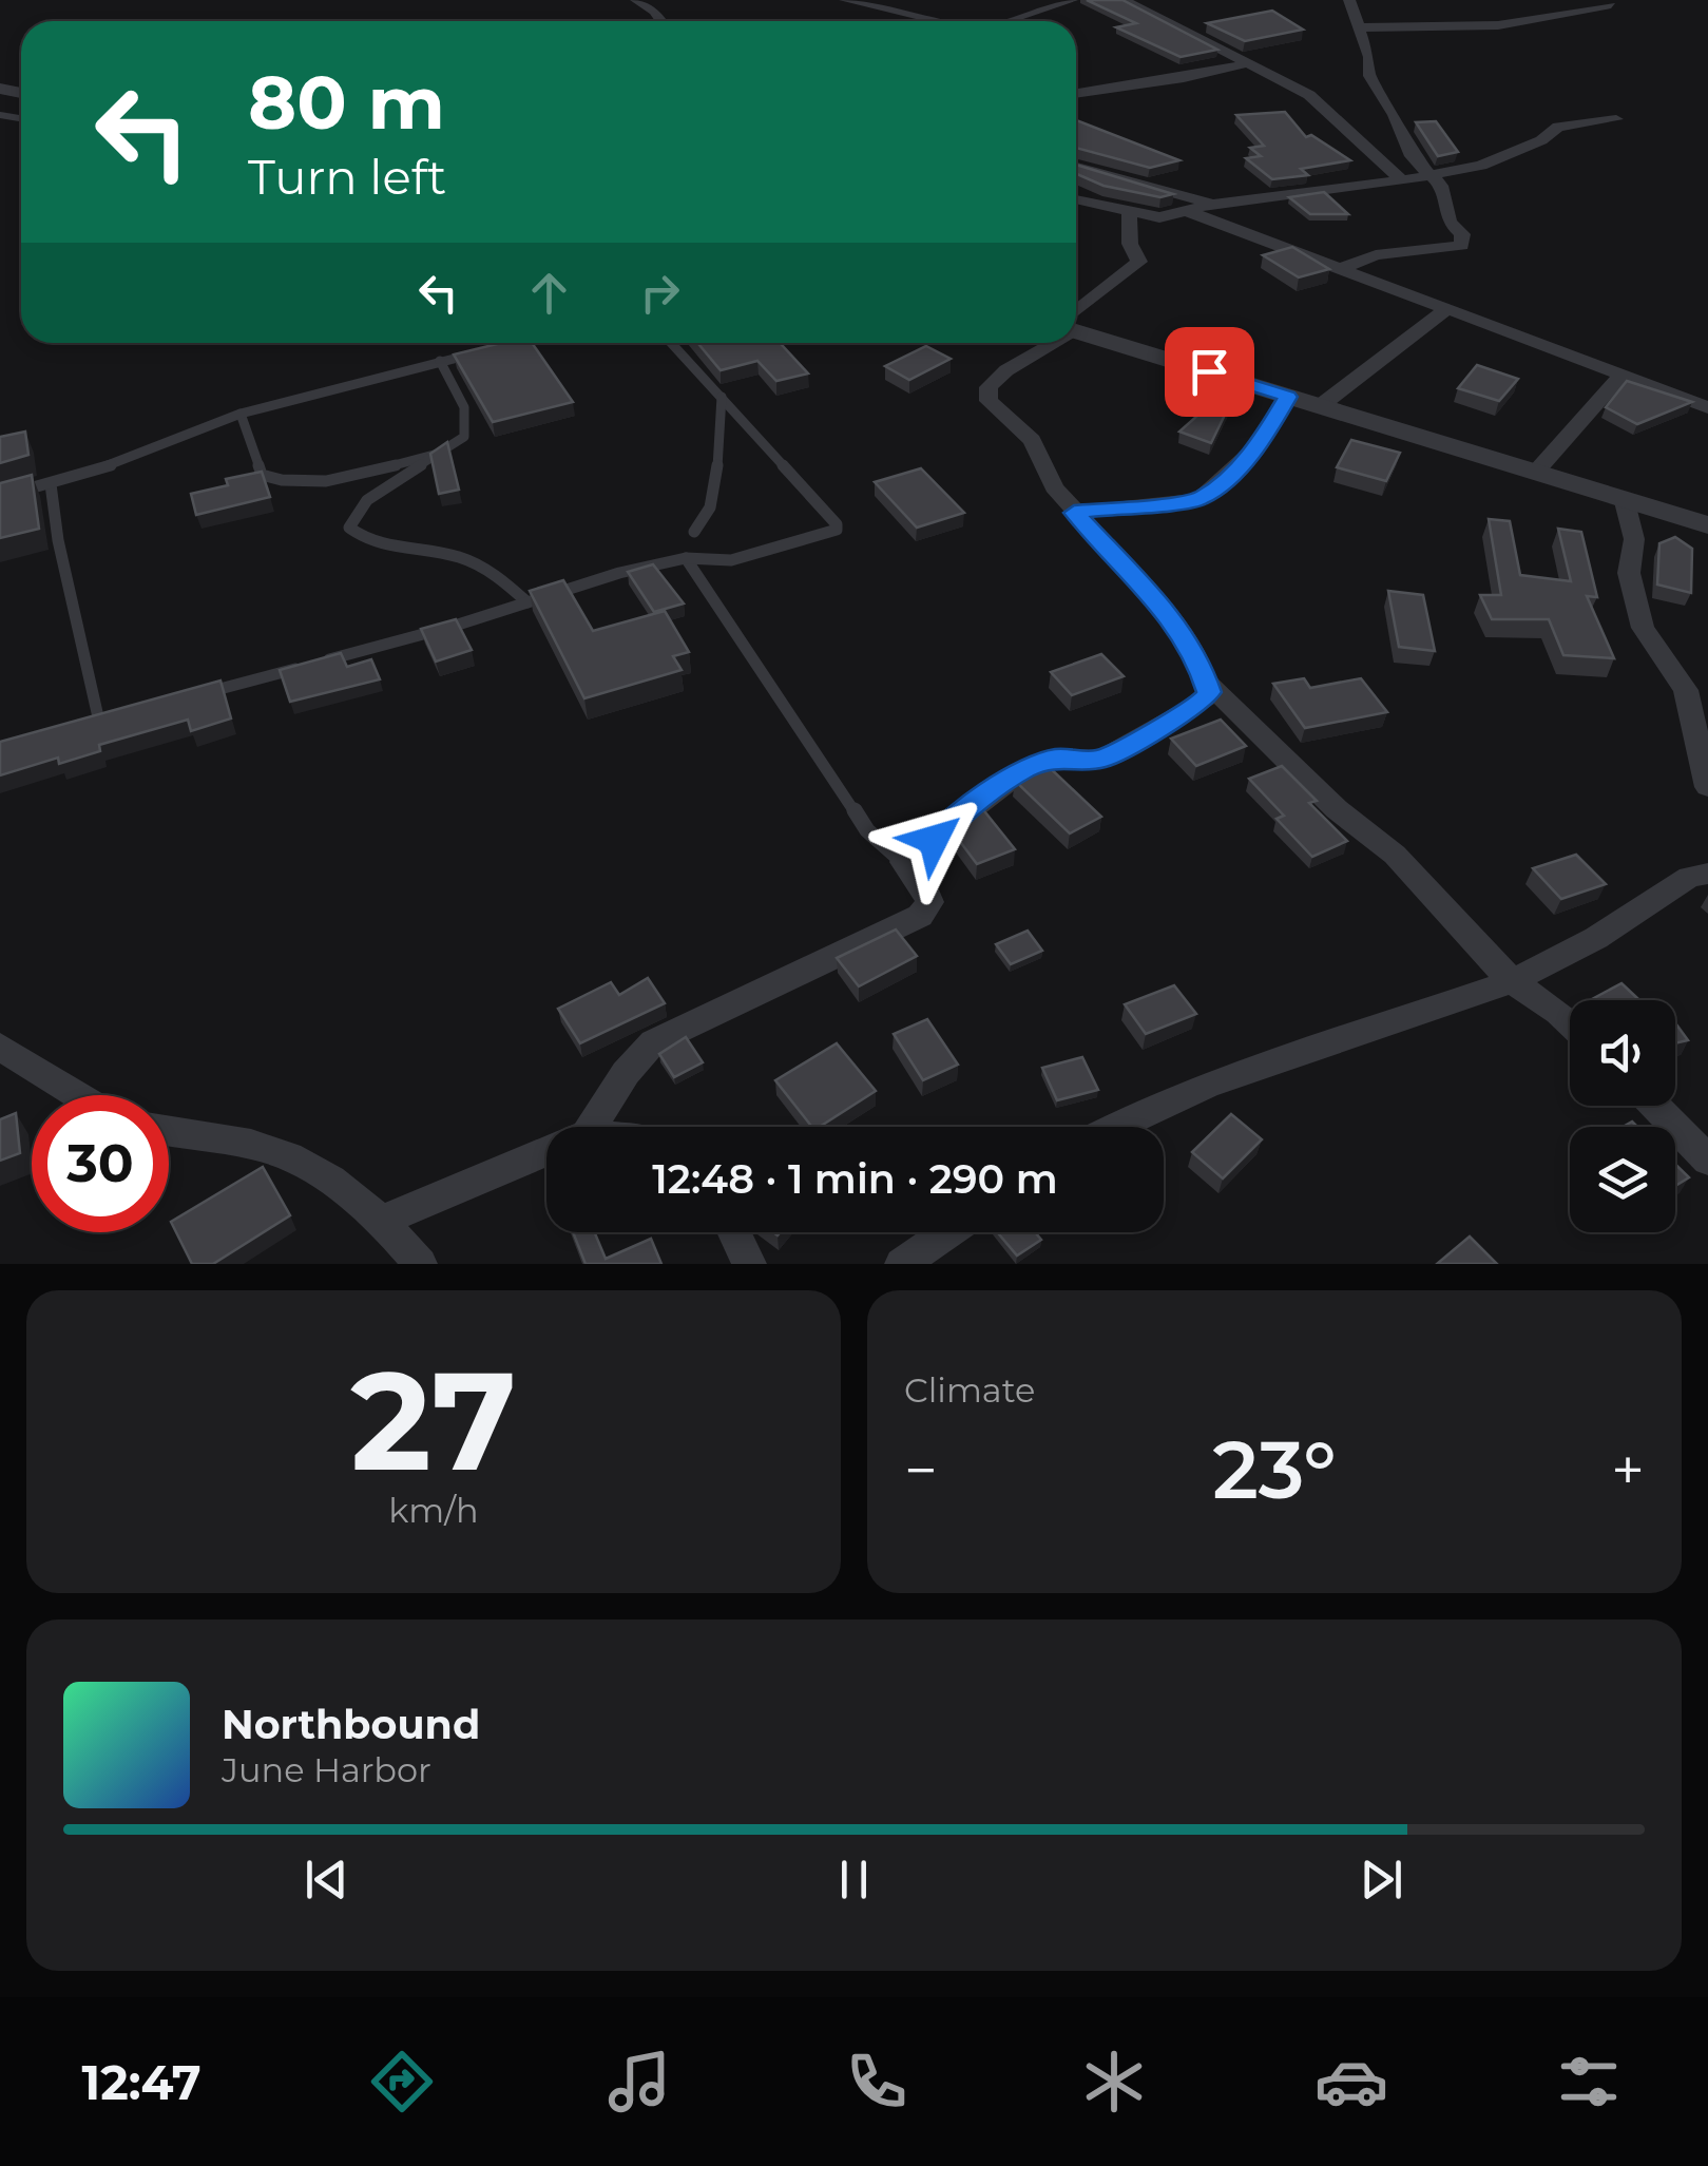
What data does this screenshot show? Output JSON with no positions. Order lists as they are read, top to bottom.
{
  "page": {
    "turn": ["80 m", "Turn left"],
    "limit": "30",
    "trip": "12:48 · 1 min · 290 m",
    "tile": [
      ["27", "km/h"],
      "Climate"
    ],
    "heat": ["−", "23°", "+"],
    "song": ["Northbound", "June Harbor"],
    "tabs": "12:47"
  }
}
